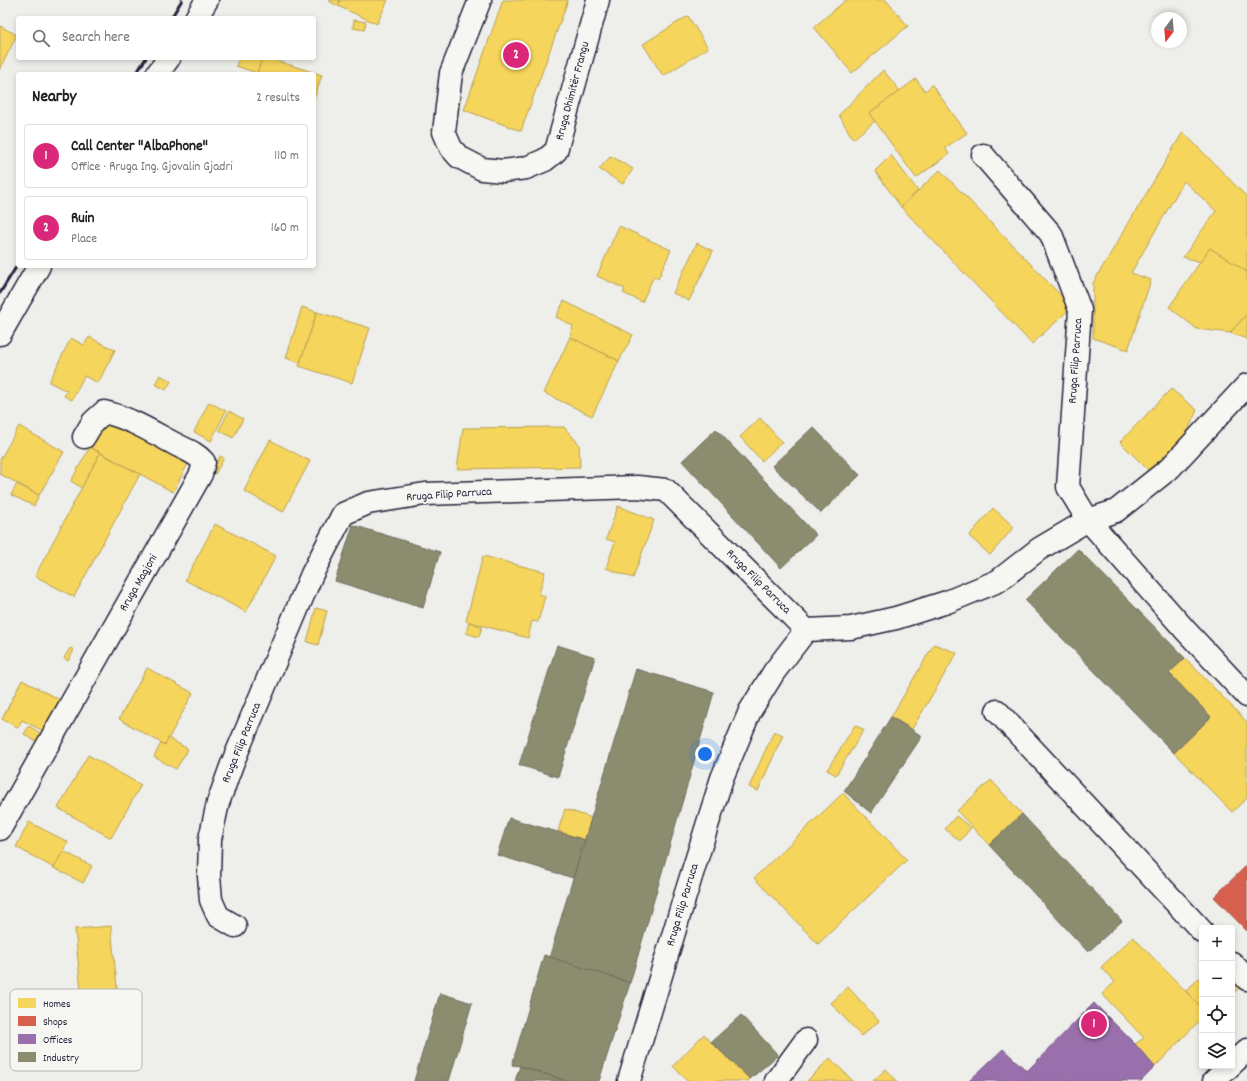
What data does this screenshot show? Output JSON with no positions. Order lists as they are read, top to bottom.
{
  "streets": {
    "street": ["Rruga Dhimitër Frangu", "Rruga Filip Parruca", "Rruga Magjoni"]
  },
  "legend": [
    "Homes",
    "Shops",
    "Offices",
    "Industry"
  ],
  "north": "bottom",
  "page": {
    "search": "Search here",
    "pins": ["2", "1"],
    "heading": ["Nearby", "2 results"],
    "list": [
      {
        "mark": "1",
        "name": "Call Center \"AlbaPhone\"",
        "note": "Office · Rruga Ing. Gjovalin Gjadri",
        "value": "110 m"
      },
      {
        "mark": "2",
        "name": "Ruin",
        "note": "Place",
        "value": "160 m"
      }
    ],
    "map_buttons": ["+", "−"]
  }
}
